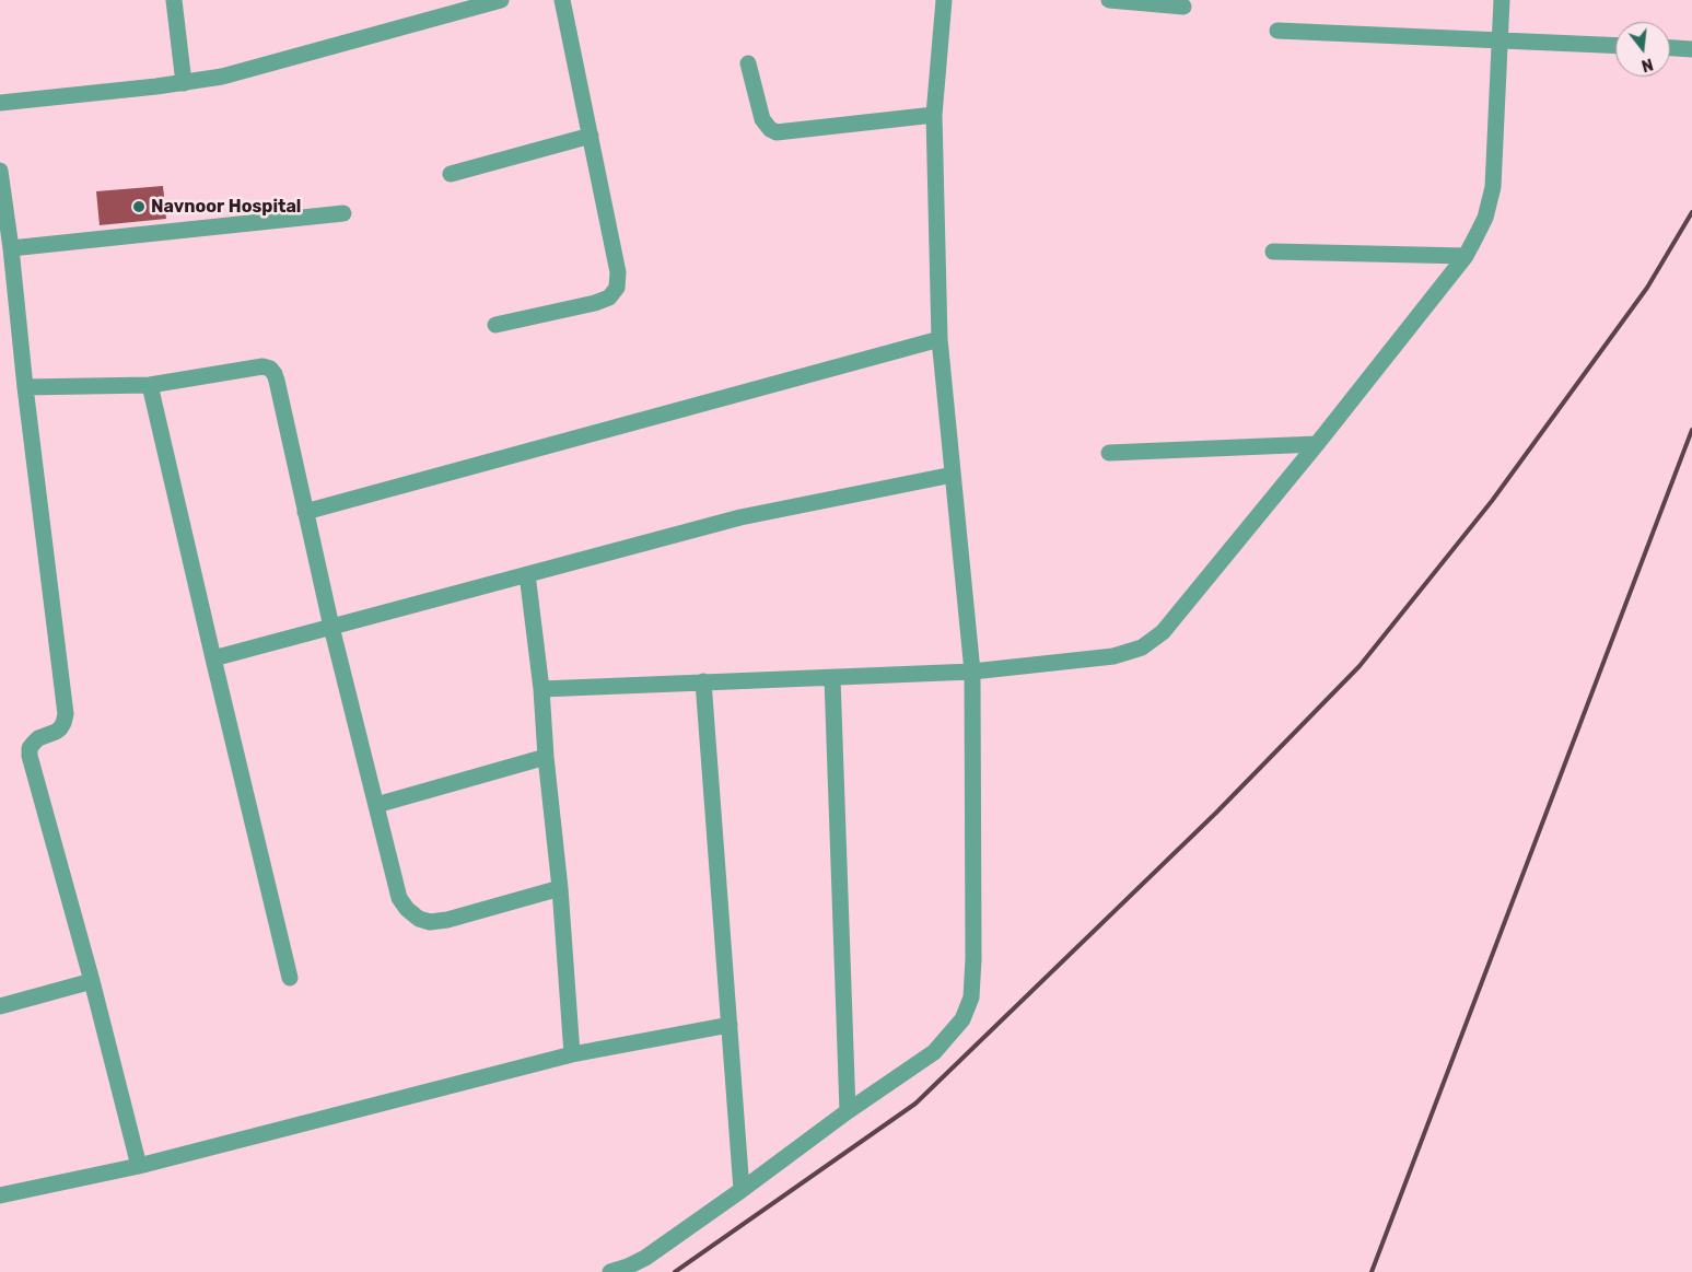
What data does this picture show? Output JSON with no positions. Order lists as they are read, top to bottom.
{
  "places": ["Navnoor Hospital"],
  "north": "bottom"
}
